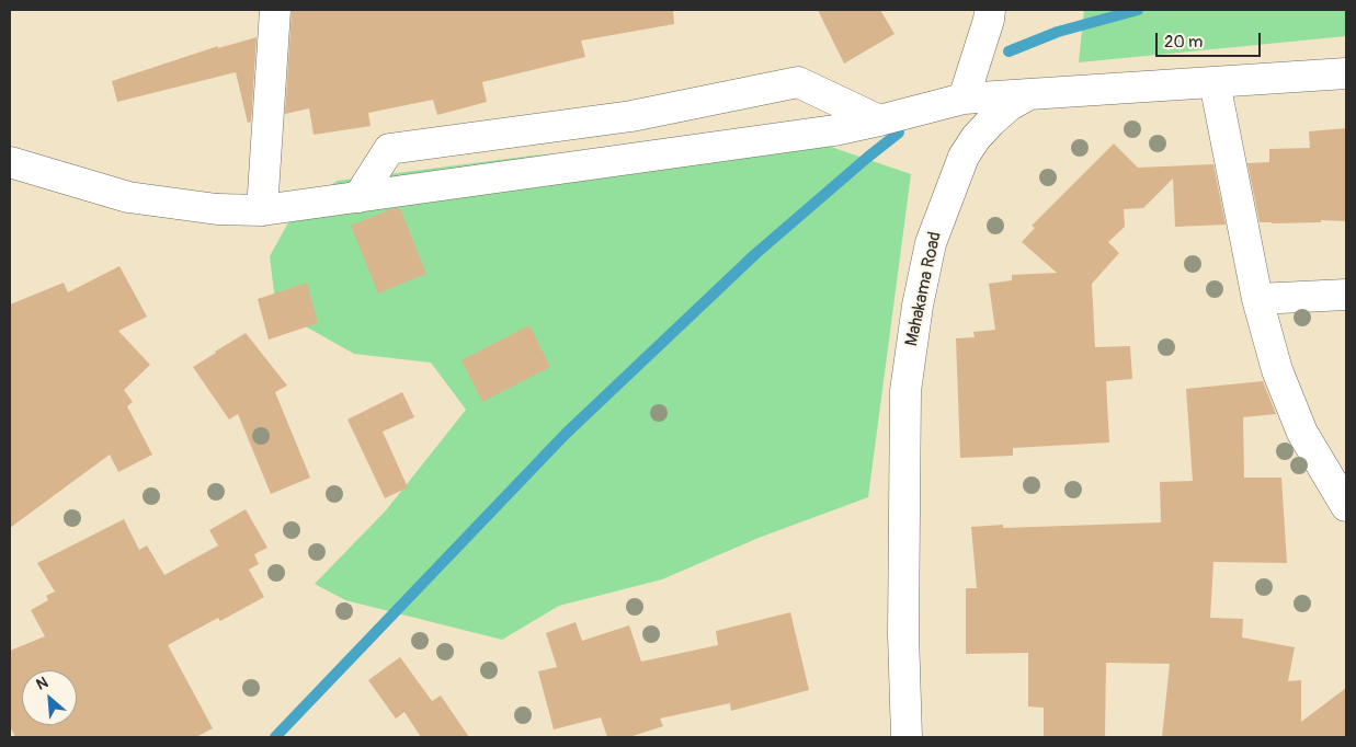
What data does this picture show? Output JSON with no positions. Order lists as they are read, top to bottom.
{
  "streets": {
    "street": ["Mahakama Road"]
  },
  "scale_bar": "20 m",
  "north": "top left"
}
